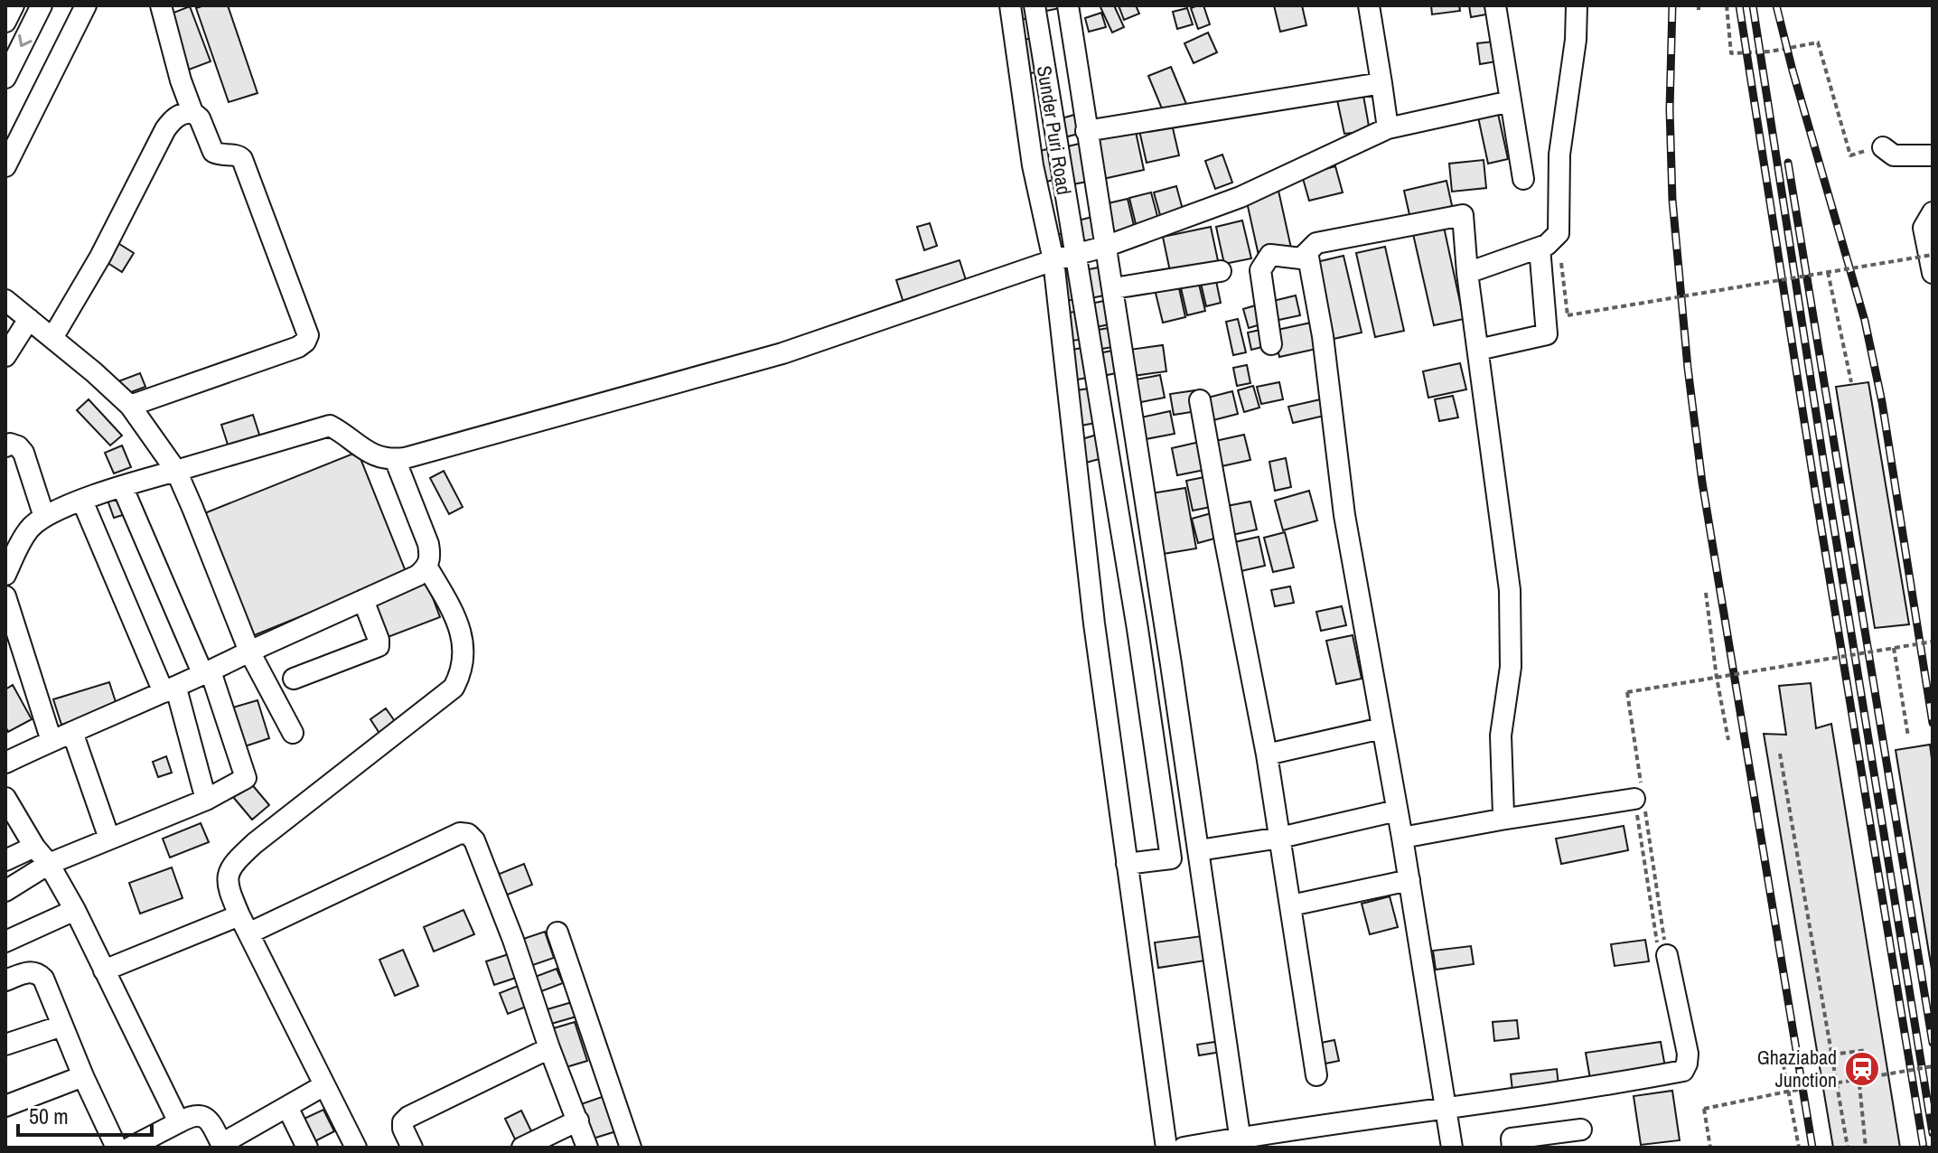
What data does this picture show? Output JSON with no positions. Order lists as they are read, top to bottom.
{
  "streets": {
    "street": ["Sunder Puri Road"]
  },
  "places": {
    "station": ["Ghaziabad Junction"]
  },
  "scale_bar": "50 m"
}
